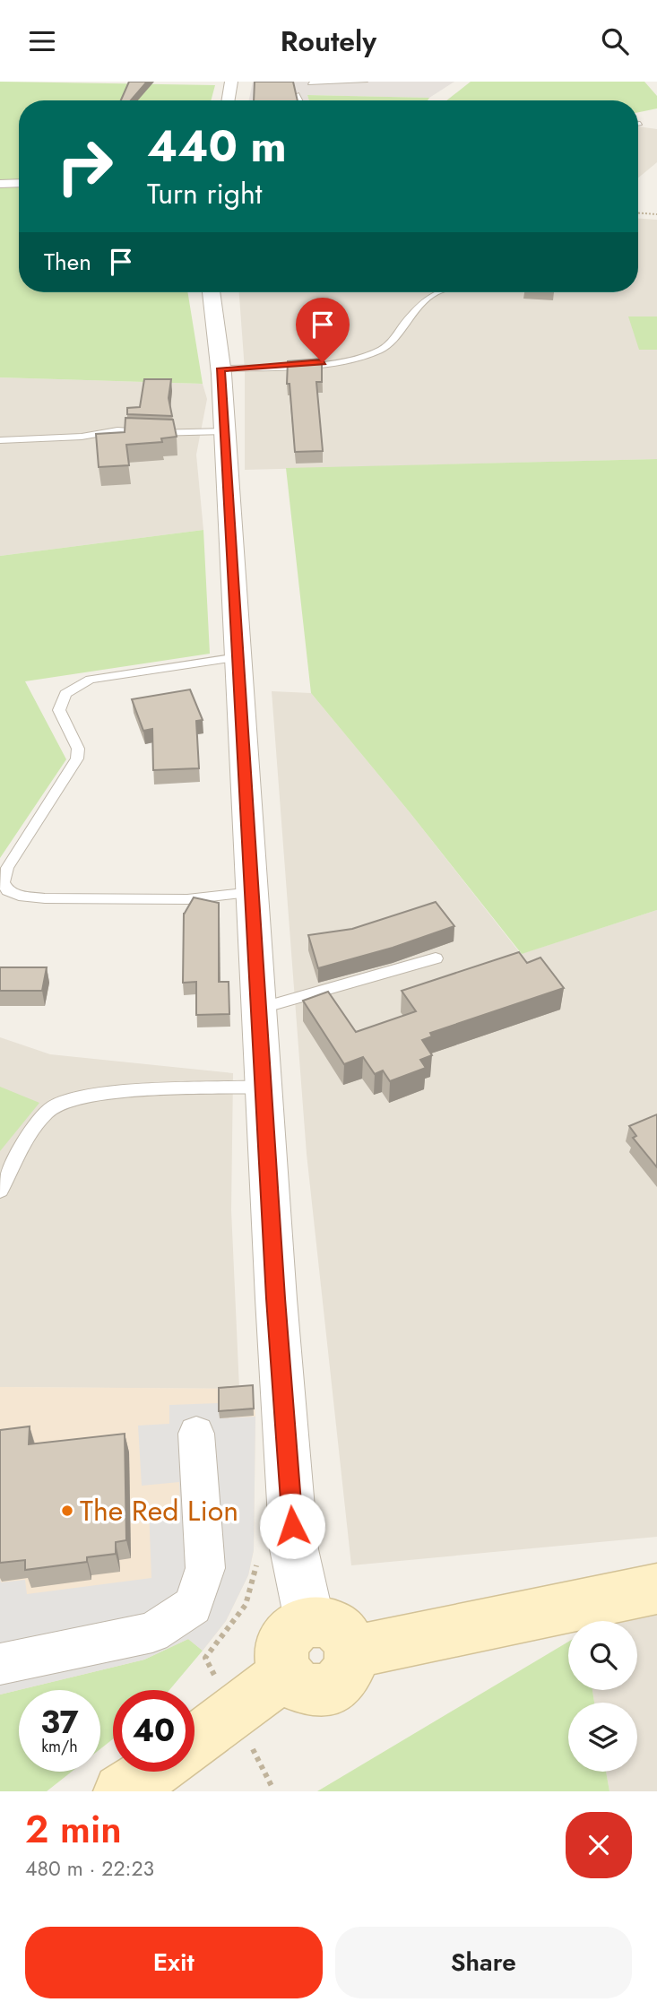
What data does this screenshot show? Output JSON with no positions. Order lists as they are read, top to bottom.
{
  "places": ["The Red Lion"],
  "page": {
    "header": "Routely",
    "turn": ["440 m", "Turn right"],
    "then": "Then",
    "speed": "37 km/h",
    "limit": "40",
    "heading": ["2 min", "480 m · 22:23"],
    "buttons": ["Exit", "Share"]
  }
}
